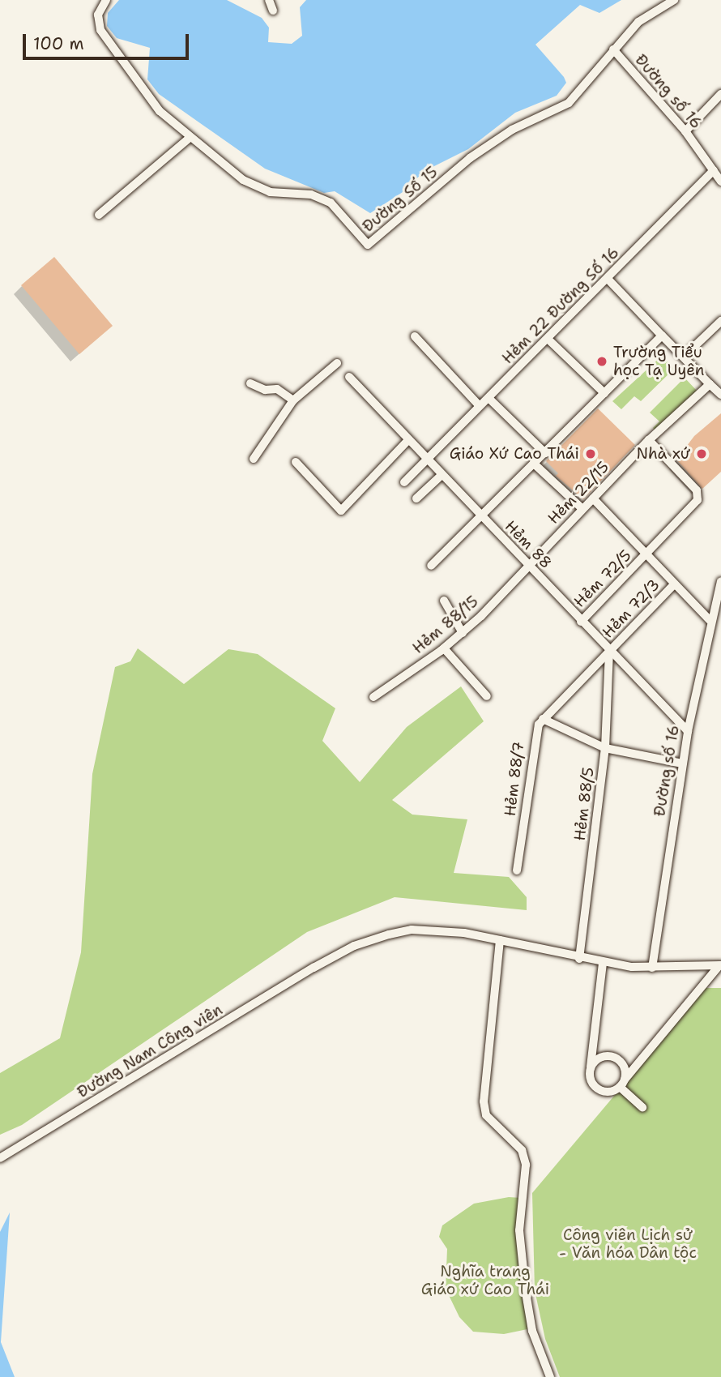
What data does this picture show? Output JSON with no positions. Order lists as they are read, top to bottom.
{
  "streets": {
    "street": [
      "Đường số 16",
      "Đường Số 15",
      "Hẻm 22 Đường Số 16",
      "Hẻm 22/15",
      "Hẻm 88",
      "Hẻm 72/5",
      "Hẻm 72/3",
      "Hẻm 88/15",
      "Hẻm 88/7",
      "Hẻm 88/5",
      "Đường Nam Công viên"
    ]
  },
  "crossings": [
    ["Đường số 16", "Đường Số 15"],
    ["Đường số 16", "Hẻm 22 Đường Số 16"],
    ["Đường số 16", "Hẻm 88"],
    ["Đường số 16", "Đường Nam Công viên"],
    ["Hẻm 22 Đường Số 16", "Hẻm 88"],
    ["Hẻm 22/15", "Hẻm 88"],
    ["Hẻm 22/15", "Hẻm 72/5"],
    ["Hẻm 22/15", "Hẻm 88/15"],
    ["Hẻm 88", "Hẻm 72/5"],
    ["Hẻm 88", "Hẻm 72/3"],
    ["Hẻm 88", "Hẻm 88/15"],
    ["Hẻm 88", "Hẻm 88/7"],
    ["Hẻm 88", "Hẻm 88/5"],
    ["Hẻm 72/3", "Hẻm 88/7"],
    ["Hẻm 72/3", "Hẻm 88/5"],
    ["Hẻm 88/7", "Hẻm 88/5"],
    ["Hẻm 88/5", "Đường Nam Công viên"]
  ],
  "parks": ["Công viên Lịch sử - Văn hóa Dân tộc", "Nghĩa trang Giáo xứ Cao Thái"],
  "places": ["Trường Tiểu học Tạ Uyên", "Giáo Xứ Cao Thái", "Nhà xứ"],
  "scale_bar": "100 m"
}
